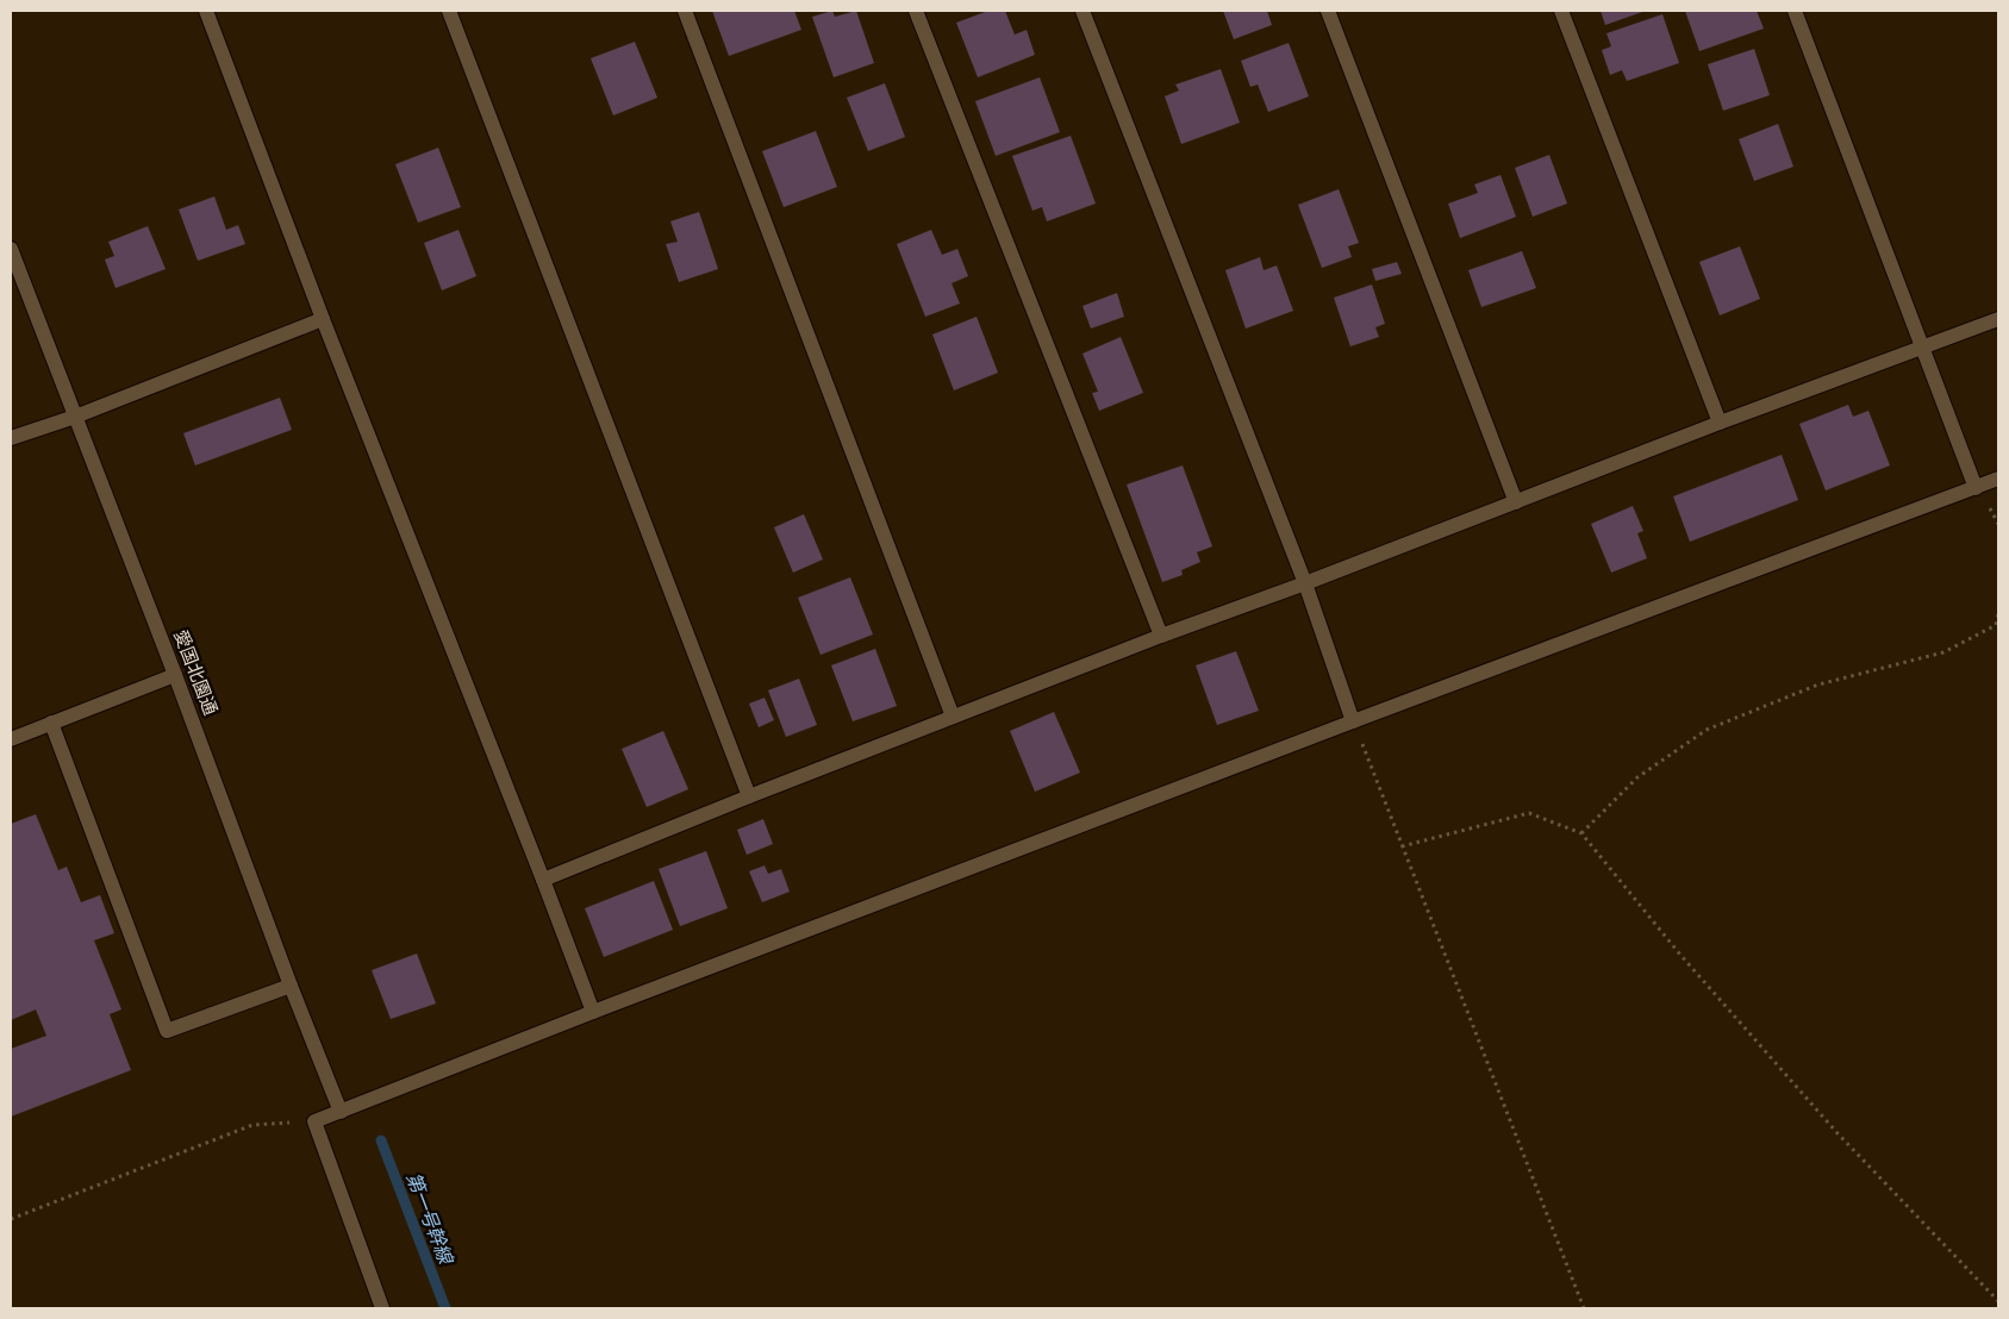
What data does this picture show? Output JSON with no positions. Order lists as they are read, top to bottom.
{
  "streets": {
    "street": ["愛国北園通"]
  },
  "water": ["第一号幹線"]
}
